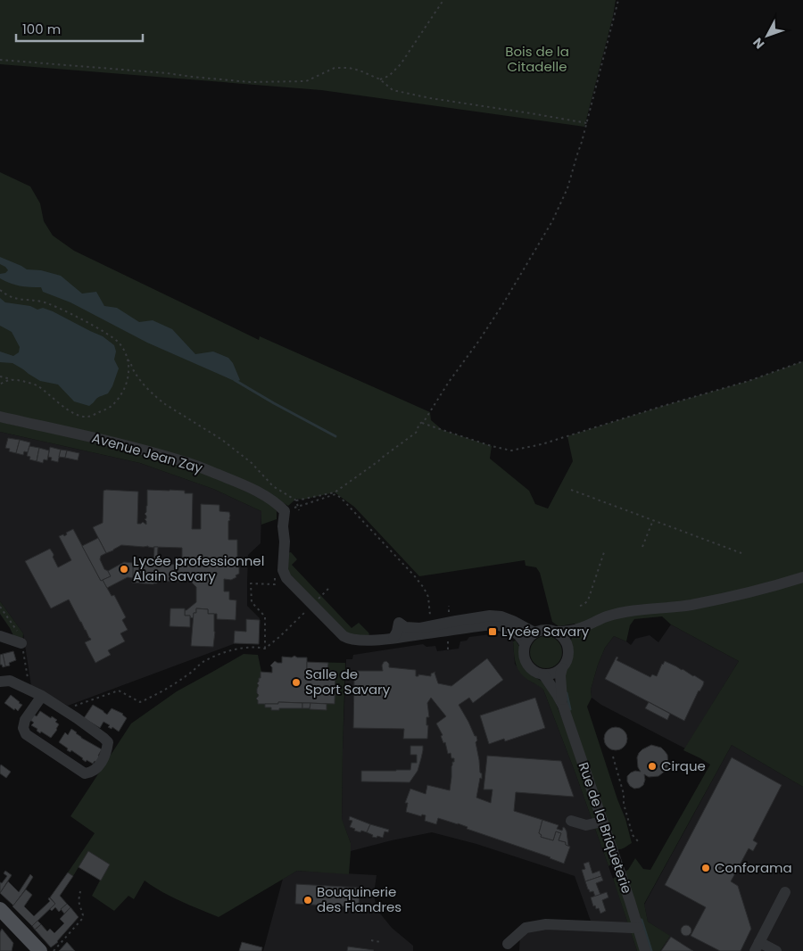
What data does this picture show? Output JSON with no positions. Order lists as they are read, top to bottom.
{
  "streets": {
    "street": ["Avenue Jean Zay", "Rue de la Briqueterie"]
  },
  "parks": ["Bois de la Citadelle"],
  "places": {
    "other": [
      "Lycée professionnel Alain Savary",
      "Salle de Sport Savary",
      "Cirque",
      "Conforama",
      "Bouquinerie des Flandres"
    ],
    "transit": ["Lycée Savary"]
  },
  "scale_bar": "100 m",
  "north": "bottom left"
}
